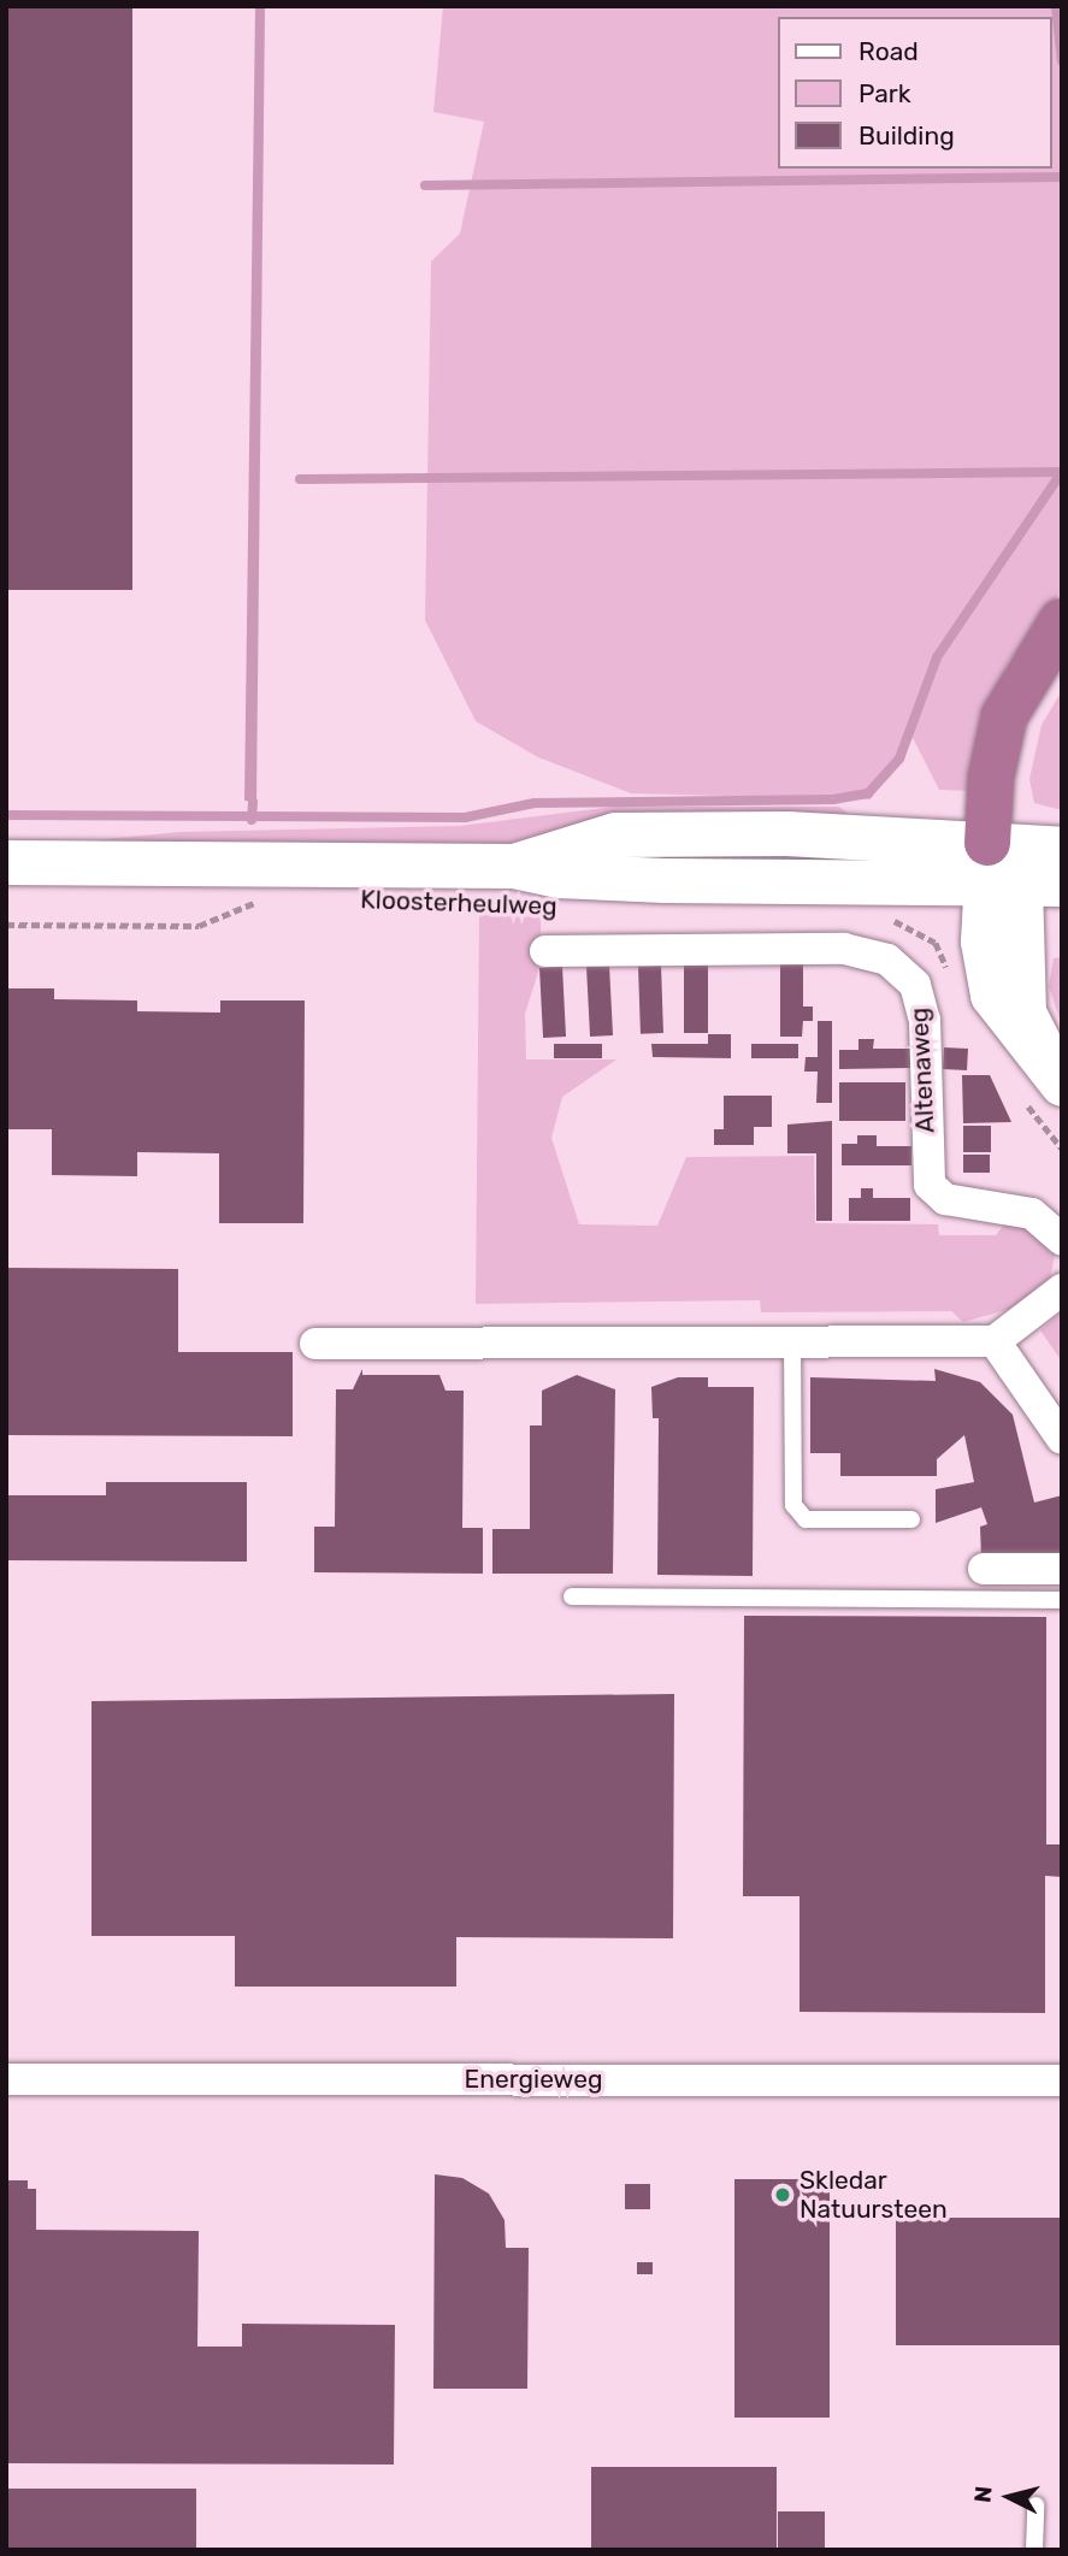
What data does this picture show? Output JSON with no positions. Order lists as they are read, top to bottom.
{
  "streets": {
    "street": ["Kloosterheulweg", "Altenaweg", "Energieweg"]
  },
  "places": ["Skledar Natuursteen"],
  "legend": ["Road", "Park", "Building"],
  "north": "left"
}
